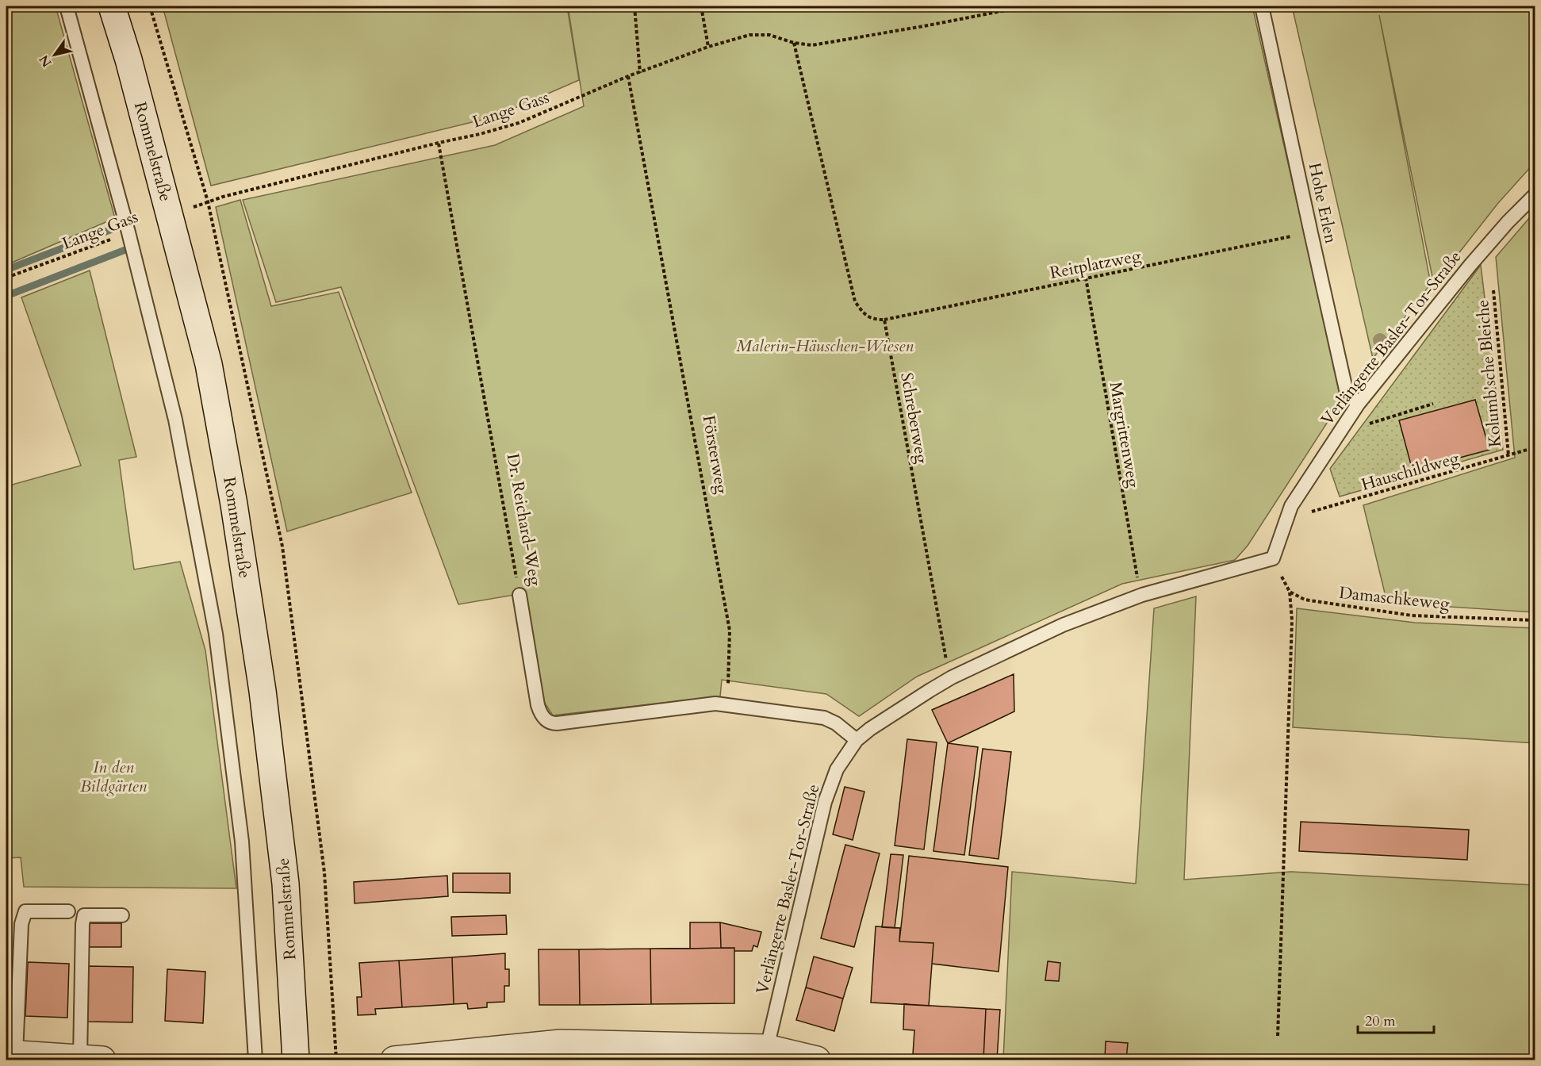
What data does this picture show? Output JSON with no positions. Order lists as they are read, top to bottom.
{
  "streets": {
    "main road": ["Rommelstraße"],
    "lane": ["Hohe Erlen", "Verlängerte Basler-Tor-Straße", "Dr. Reichard-Weg"],
    "path": [
      "Lange Gass",
      "Reitplatzweg",
      "Kolumb'sche Bleiche",
      "Schreberweg",
      "Margrittenweg",
      "Försterweg",
      "Hauschildweg",
      "Damaschkeweg"
    ]
  },
  "crossings": [
    ["Lange Gass", "Rommelstraße"],
    ["Lange Gass", "Försterweg"],
    ["Lange Gass", "Dr. Reichard-Weg"],
    ["Hohe Erlen", "Reitplatzweg"],
    ["Hohe Erlen", "Verlängerte Basler-Tor-Straße"],
    ["Reitplatzweg", "Schreberweg"],
    ["Reitplatzweg", "Margrittenweg"],
    ["Verlängerte Basler-Tor-Straße", "Schreberweg"],
    ["Verlängerte Basler-Tor-Straße", "Margrittenweg"],
    ["Verlängerte Basler-Tor-Straße", "Hauschildweg"],
    ["Kolumb'sche Bleiche", "Hauschildweg"],
    ["Försterweg", "Dr. Reichard-Weg"]
  ],
  "parks": ["Malerin-Häuschen-Wiesen", "In den Bildgärten"],
  "scale_bar": "20 m",
  "north": "bottom left"
}
